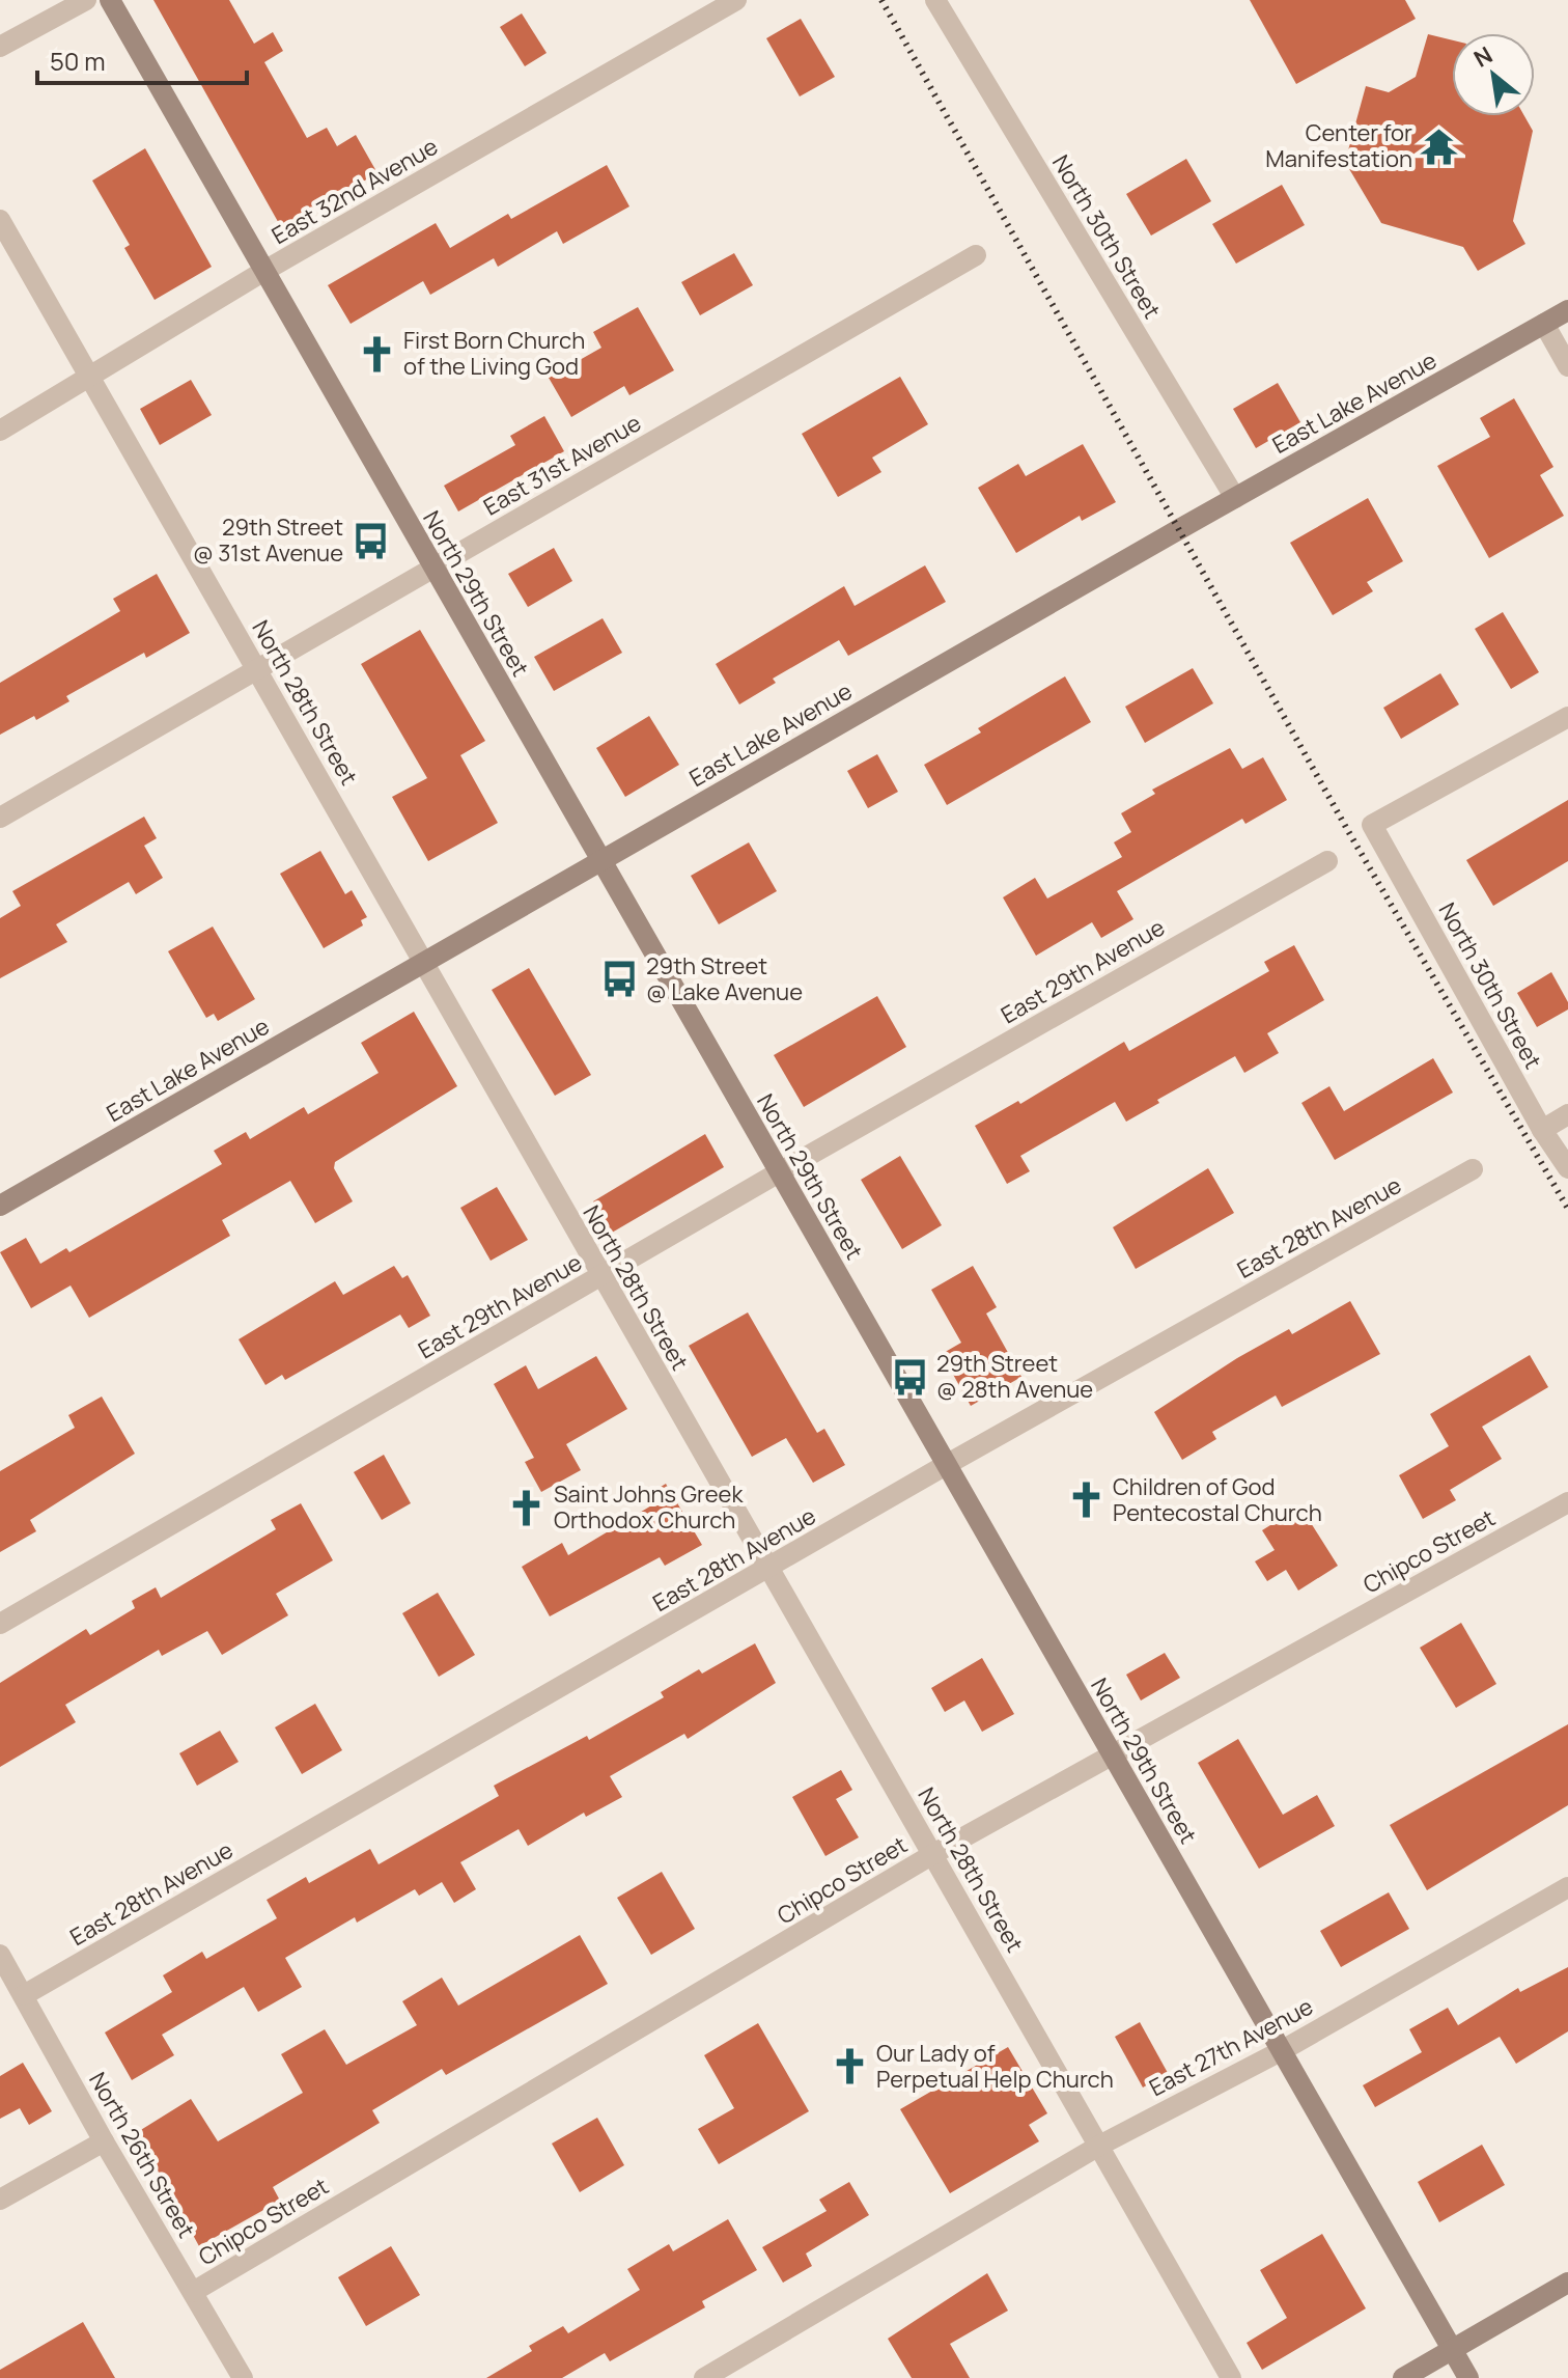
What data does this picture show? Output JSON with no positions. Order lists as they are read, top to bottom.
{
  "streets": {
    "street": [
      "East 32nd Avenue",
      "North 30th Street",
      "East Lake Avenue",
      "East 31st Avenue",
      "North 29th Street",
      "North 28th Street",
      "East 29th Avenue",
      "East 28th Avenue",
      "Chipco Street",
      "East 27th Avenue",
      "North 26th Street"
    ]
  },
  "crossings": [
    ["East 32nd Avenue", "North 29th Street"],
    ["East 32nd Avenue", "North 28th Street"],
    ["North 30th Street", "East Lake Avenue"],
    ["East Lake Avenue", "North 29th Street"],
    ["East Lake Avenue", "North 28th Street"],
    ["East 31st Avenue", "North 29th Street"],
    ["East 31st Avenue", "North 28th Street"],
    ["North 29th Street", "East 29th Avenue"],
    ["North 29th Street", "East 28th Avenue"],
    ["North 29th Street", "Chipco Street"],
    ["North 29th Street", "East 27th Avenue"],
    ["North 28th Street", "East 29th Avenue"],
    ["North 28th Street", "East 28th Avenue"],
    ["North 28th Street", "Chipco Street"],
    ["North 28th Street", "East 27th Avenue"],
    ["East 28th Avenue", "North 26th Street"],
    ["Chipco Street", "North 26th Street"]
  ],
  "places": {
    "temple": ["Center for Manifestation"],
    "church": [
      "First Born Church of the Living God",
      "Children of God Pentecostal Church",
      "Saint Johns Greek Orthodox Church",
      "Our Lady of Perpetual Help Church"
    ],
    "bus stop": ["29th Street @ 31st Avenue", "29th Street @ Lake Avenue", "29th Street @ 28th Avenue"]
  },
  "scale_bar": "50 m",
  "north": "top left"
}
